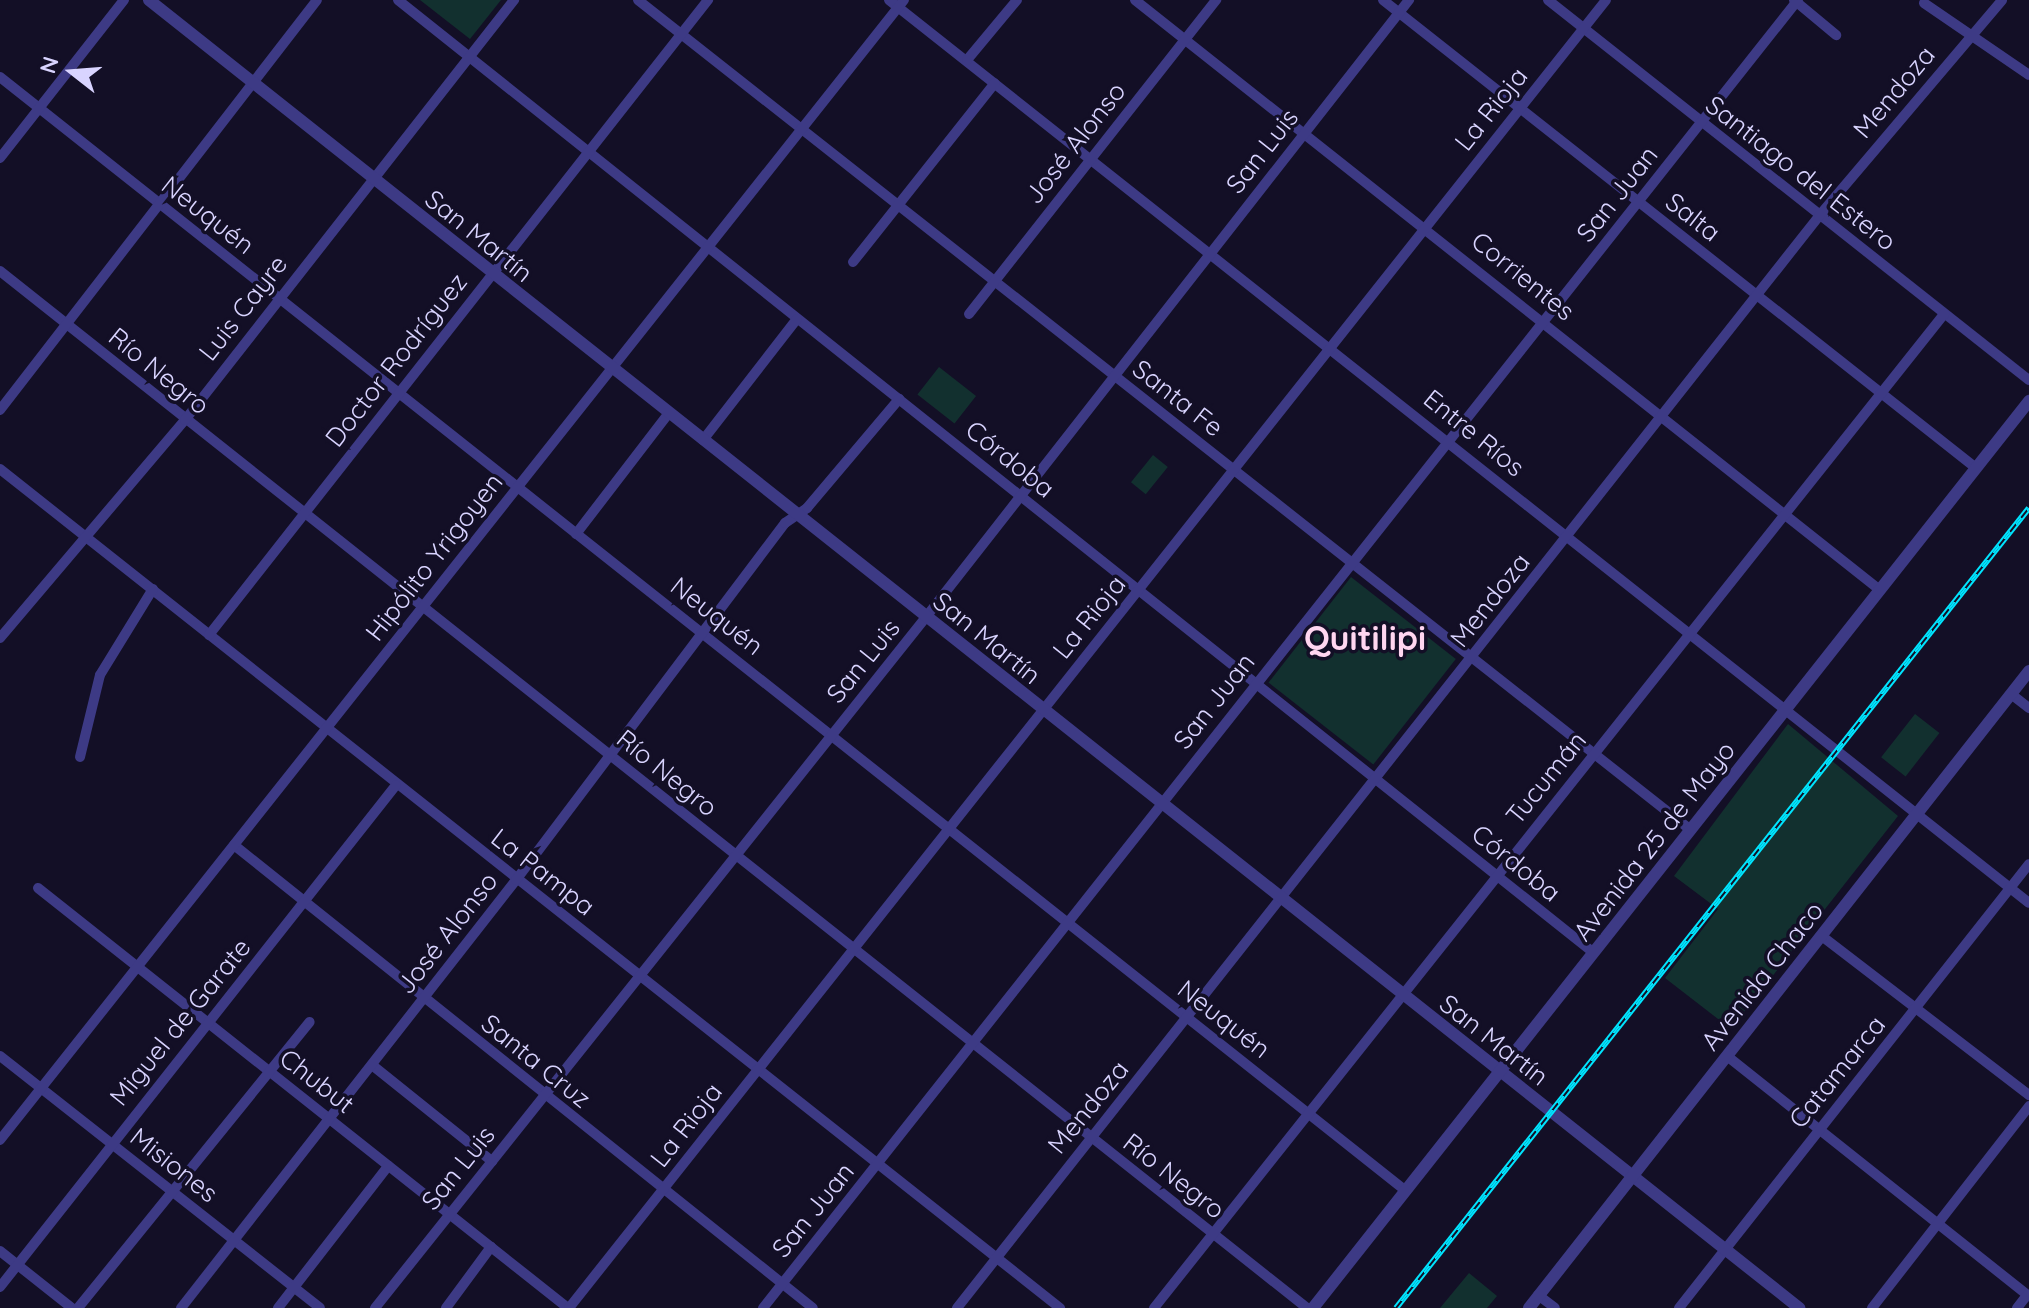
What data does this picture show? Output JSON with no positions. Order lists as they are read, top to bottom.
{
  "streets": {
    "street": [
      "Mendoza",
      "La Rioja",
      "José Alonso",
      "San Luis",
      "Santiago del Estero",
      "San Juan",
      "Neuquén",
      "Salta",
      "San Martín",
      "Corrientes",
      "Luis Cayre",
      "Doctor Rodríguez",
      "Río Negro",
      "Santa Fe",
      "Entre Ríos",
      "Córdoba",
      "Hipólito Yrigoyen",
      "Tucumán",
      "Avenida 25 de Mayo",
      "La Pampa",
      "Avenida Chaco",
      "Miguel de Garate",
      "Santa Cruz",
      "Catamarca",
      "Chubut",
      "Misiones"
    ]
  },
  "crossings": [
    ["Mendoza", "Santiago del Estero"],
    ["Mendoza", "Neuquén"],
    ["Mendoza", "Salta"],
    ["Mendoza", "San Martín"],
    ["Mendoza", "Corrientes"],
    ["Mendoza", "Río Negro"],
    ["Mendoza", "Santa Fe"],
    ["Mendoza", "Entre Ríos"],
    ["Mendoza", "Córdoba"],
    ["Mendoza", "La Pampa"],
    ["La Rioja", "Santiago del Estero"],
    ["La Rioja", "Neuquén"],
    ["La Rioja", "Salta"],
    ["La Rioja", "San Martín"],
    ["La Rioja", "Corrientes"],
    ["La Rioja", "Río Negro"],
    ["La Rioja", "Santa Fe"],
    ["La Rioja", "Entre Ríos"],
    ["La Rioja", "Córdoba"],
    ["La Rioja", "La Pampa"],
    ["La Rioja", "Santa Cruz"],
    ["La Rioja", "Chubut"],
    ["José Alonso", "Neuquén"],
    ["José Alonso", "San Martín"],
    ["José Alonso", "Corrientes"],
    ["José Alonso", "Río Negro"],
    ["José Alonso", "Santa Fe"],
    ["José Alonso", "Entre Ríos"],
    ["José Alonso", "Córdoba"],
    ["José Alonso", "La Pampa"],
    ["José Alonso", "Santa Cruz"],
    ["José Alonso", "Chubut"],
    ["José Alonso", "Misiones"],
    ["San Luis", "Neuquén"],
    ["San Luis", "Salta"],
    ["San Luis", "San Martín"],
    ["San Luis", "Corrientes"],
    ["San Luis", "Río Negro"],
    ["San Luis", "Santa Fe"],
    ["San Luis", "Entre Ríos"],
    ["San Luis", "Córdoba"],
    ["San Luis", "La Pampa"],
    ["San Luis", "Santa Cruz"],
    ["San Luis", "Chubut"],
    ["Santiago del Estero", "San Juan"],
    ["Santiago del Estero", "Tucumán"],
    ["San Juan", "Neuquén"],
    ["San Juan", "Salta"],
    ["San Juan", "San Martín"],
    ["San Juan", "Corrientes"],
    ["San Juan", "Río Negro"],
    ["San Juan", "Santa Fe"],
    ["San Juan", "Entre Ríos"],
    ["San Juan", "Córdoba"],
    ["San Juan", "La Pampa"],
    ["San Juan", "Santa Cruz"],
    ["Neuquén", "Luis Cayre"],
    ["Neuquén", "Doctor Rodríguez"],
    ["Neuquén", "Hipólito Yrigoyen"],
    ["Neuquén", "Tucumán"],
    ["Neuquén", "Avenida 25 de Mayo"],
    ["Salta", "Tucumán"],
    ["Salta", "Avenida 25 de Mayo"],
    ["San Martín", "Luis Cayre"],
    ["San Martín", "Doctor Rodríguez"],
    ["San Martín", "Hipólito Yrigoyen"],
    ["San Martín", "Tucumán"],
    ["San Martín", "Avenida 25 de Mayo"],
    ["San Martín", "Avenida Chaco"],
    ["San Martín", "Catamarca"],
    ["Corrientes", "Tucumán"],
    ["Corrientes", "Avenida 25 de Mayo"],
    ["Luis Cayre", "Río Negro"],
    ["Luis Cayre", "Córdoba"],
    ["Luis Cayre", "La Pampa"],
    ["Doctor Rodríguez", "Río Negro"],
    ["Doctor Rodríguez", "Santa Fe"],
    ["Doctor Rodríguez", "Córdoba"],
    ["Doctor Rodríguez", "La Pampa"],
    ["Río Negro", "Hipólito Yrigoyen"],
    ["Río Negro", "Tucumán"],
    ["Santa Fe", "Hipólito Yrigoyen"],
    ["Santa Fe", "Tucumán"],
    ["Santa Fe", "Avenida 25 de Mayo"],
    ["Entre Ríos", "Hipólito Yrigoyen"],
    ["Entre Ríos", "Tucumán"],
    ["Entre Ríos", "Avenida 25 de Mayo"],
    ["Entre Ríos", "Avenida Chaco"],
    ["Entre Ríos", "Catamarca"],
    ["Córdoba", "Hipólito Yrigoyen"],
    ["Córdoba", "Tucumán"],
    ["Córdoba", "Avenida 25 de Mayo"],
    ["Hipólito Yrigoyen", "La Pampa"],
    ["Hipólito Yrigoyen", "Santa Cruz"],
    ["Hipólito Yrigoyen", "Chubut"],
    ["Hipólito Yrigoyen", "Misiones"],
    ["La Pampa", "Miguel de Garate"],
    ["Miguel de Garate", "Santa Cruz"],
    ["Miguel de Garate", "Chubut"],
    ["Miguel de Garate", "Misiones"]
  ],
  "districts": ["Quitilipi"],
  "north": "left"
}
